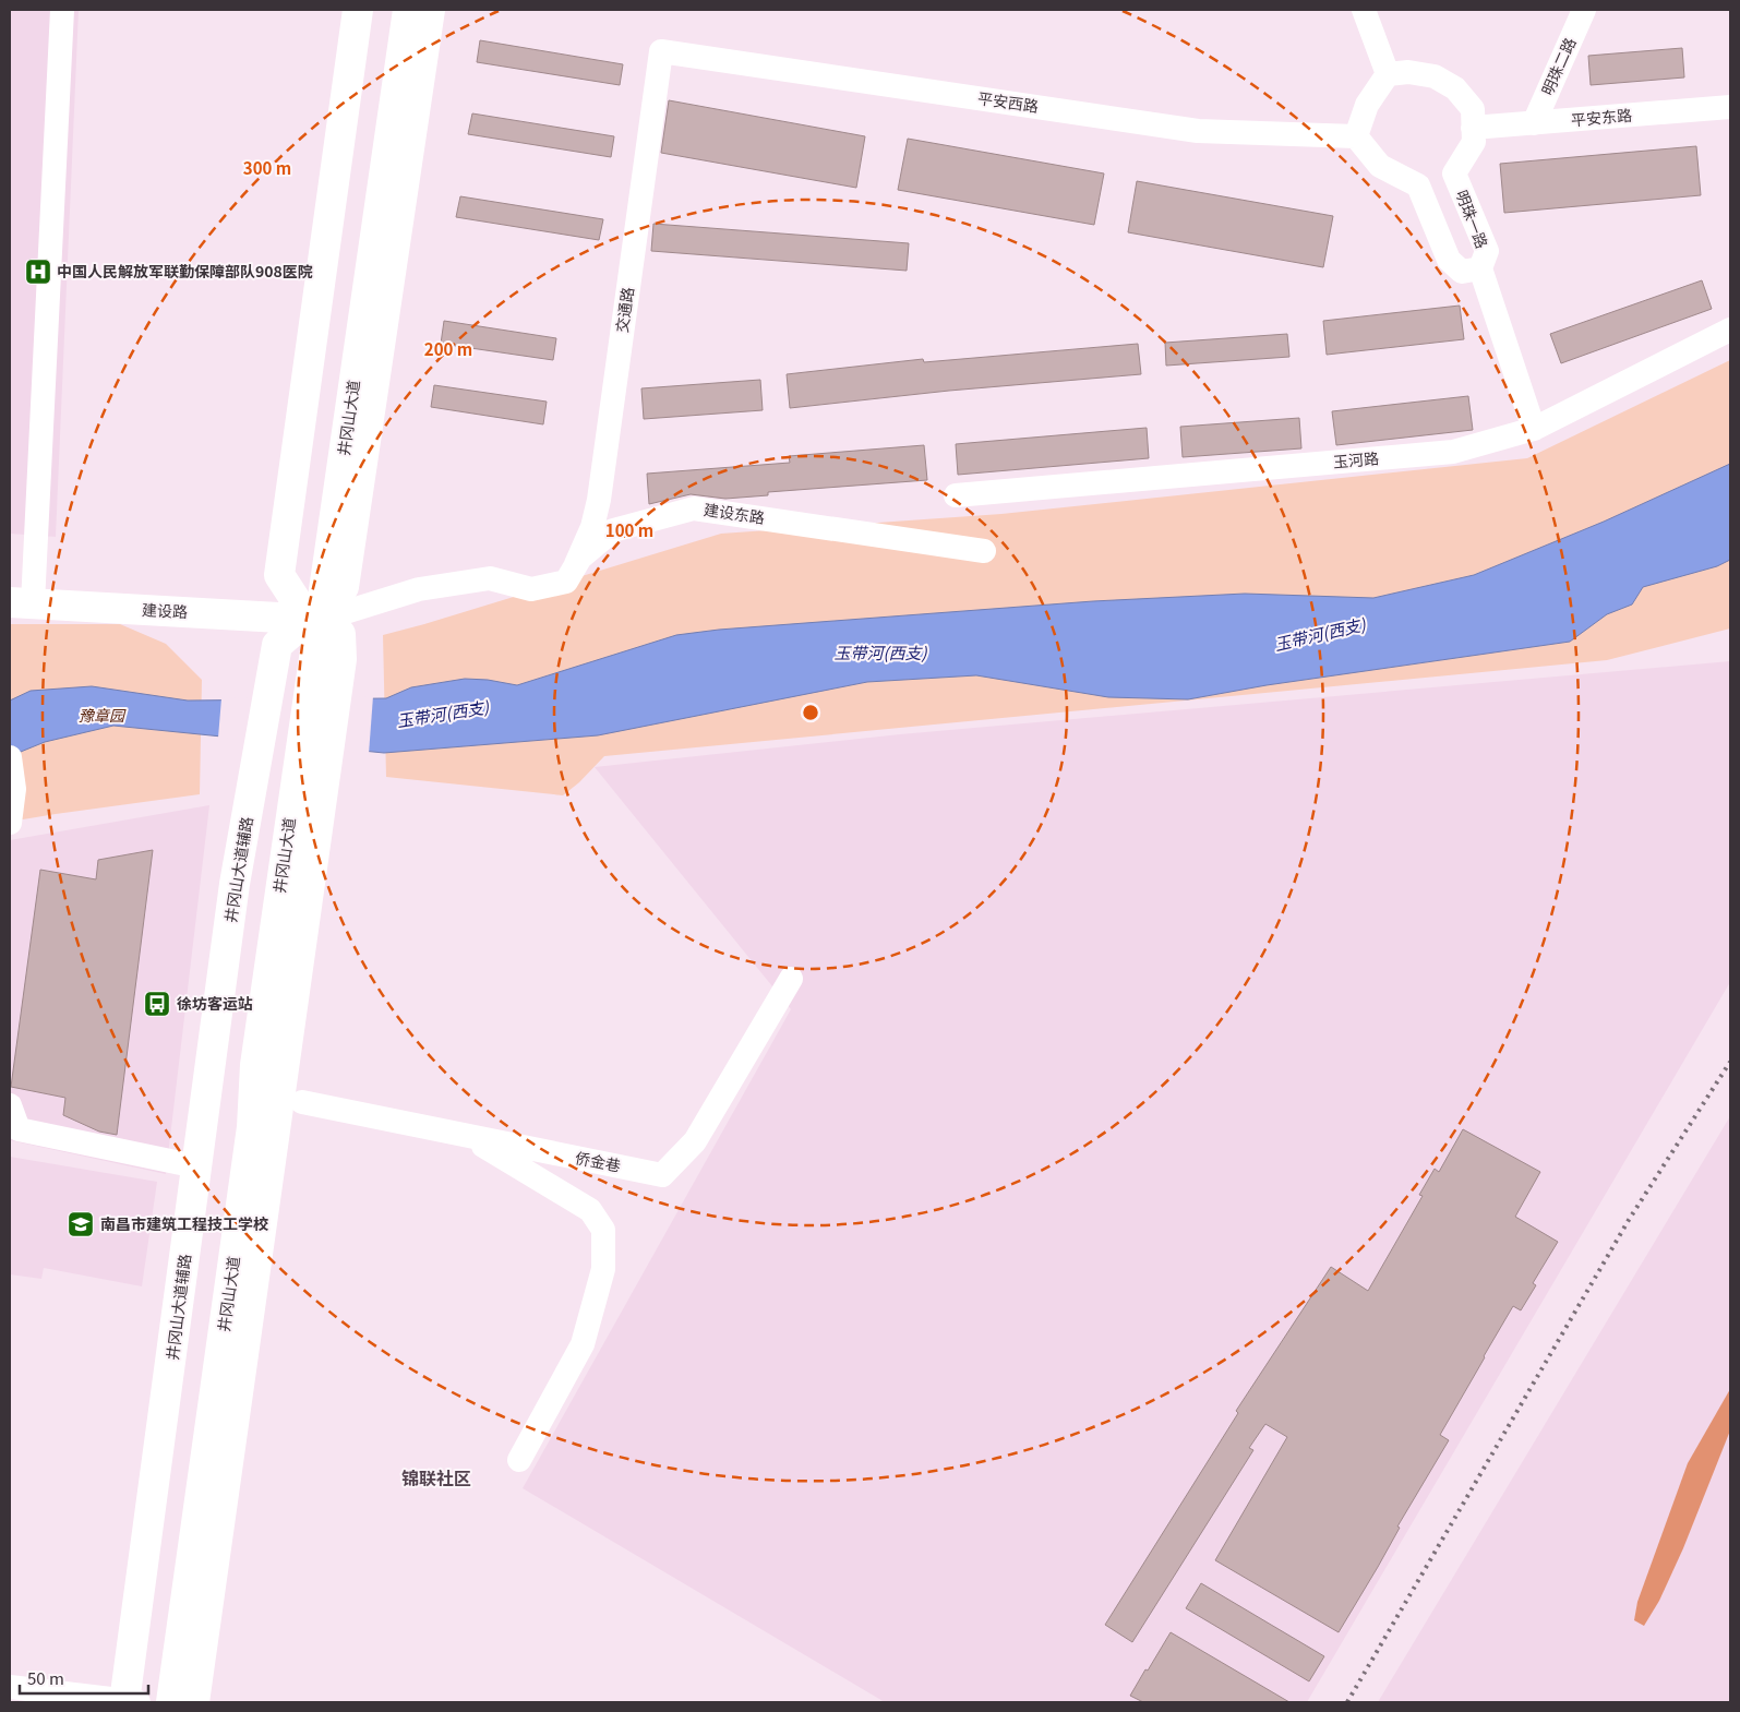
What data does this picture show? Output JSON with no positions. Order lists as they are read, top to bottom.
{
  "streets": {
    "main road": ["井冈山大道", "建设路", "井冈山大道辅路"],
    "street": [
      "明珠二路",
      "平安西路",
      "平安东路",
      "明珠一路",
      "交通路",
      "玉河路",
      "建设东路",
      "侨金巷"
    ]
  },
  "crossings": [
    ["明珠二路", "平安东路"],
    ["平安西路", "明珠一路"],
    ["平安西路", "交通路"],
    ["平安东路", "明珠一路"],
    ["明珠一路", "玉河路"],
    ["交通路", "建设东路"],
    ["井冈山大道", "建设东路"],
    ["井冈山大道", "建设路"],
    ["井冈山大道", "井冈山大道辅路"],
    ["建设东路", "建设路"],
    ["建设东路", "井冈山大道辅路"],
    ["建设路", "井冈山大道辅路"]
  ],
  "districts": ["锦联社区"],
  "water": ["玉带河(西支)"],
  "parks": ["豫章园"],
  "places": {
    "hospital": ["中国人民解放军联勤保障部队908医院"],
    "bus stop": ["徐坊客运站"],
    "school or university": ["南昌市建筑工程技工学校"]
  },
  "scale_bar": "50 m",
  "rings": ["300 m", "200 m", "100 m"]
}
